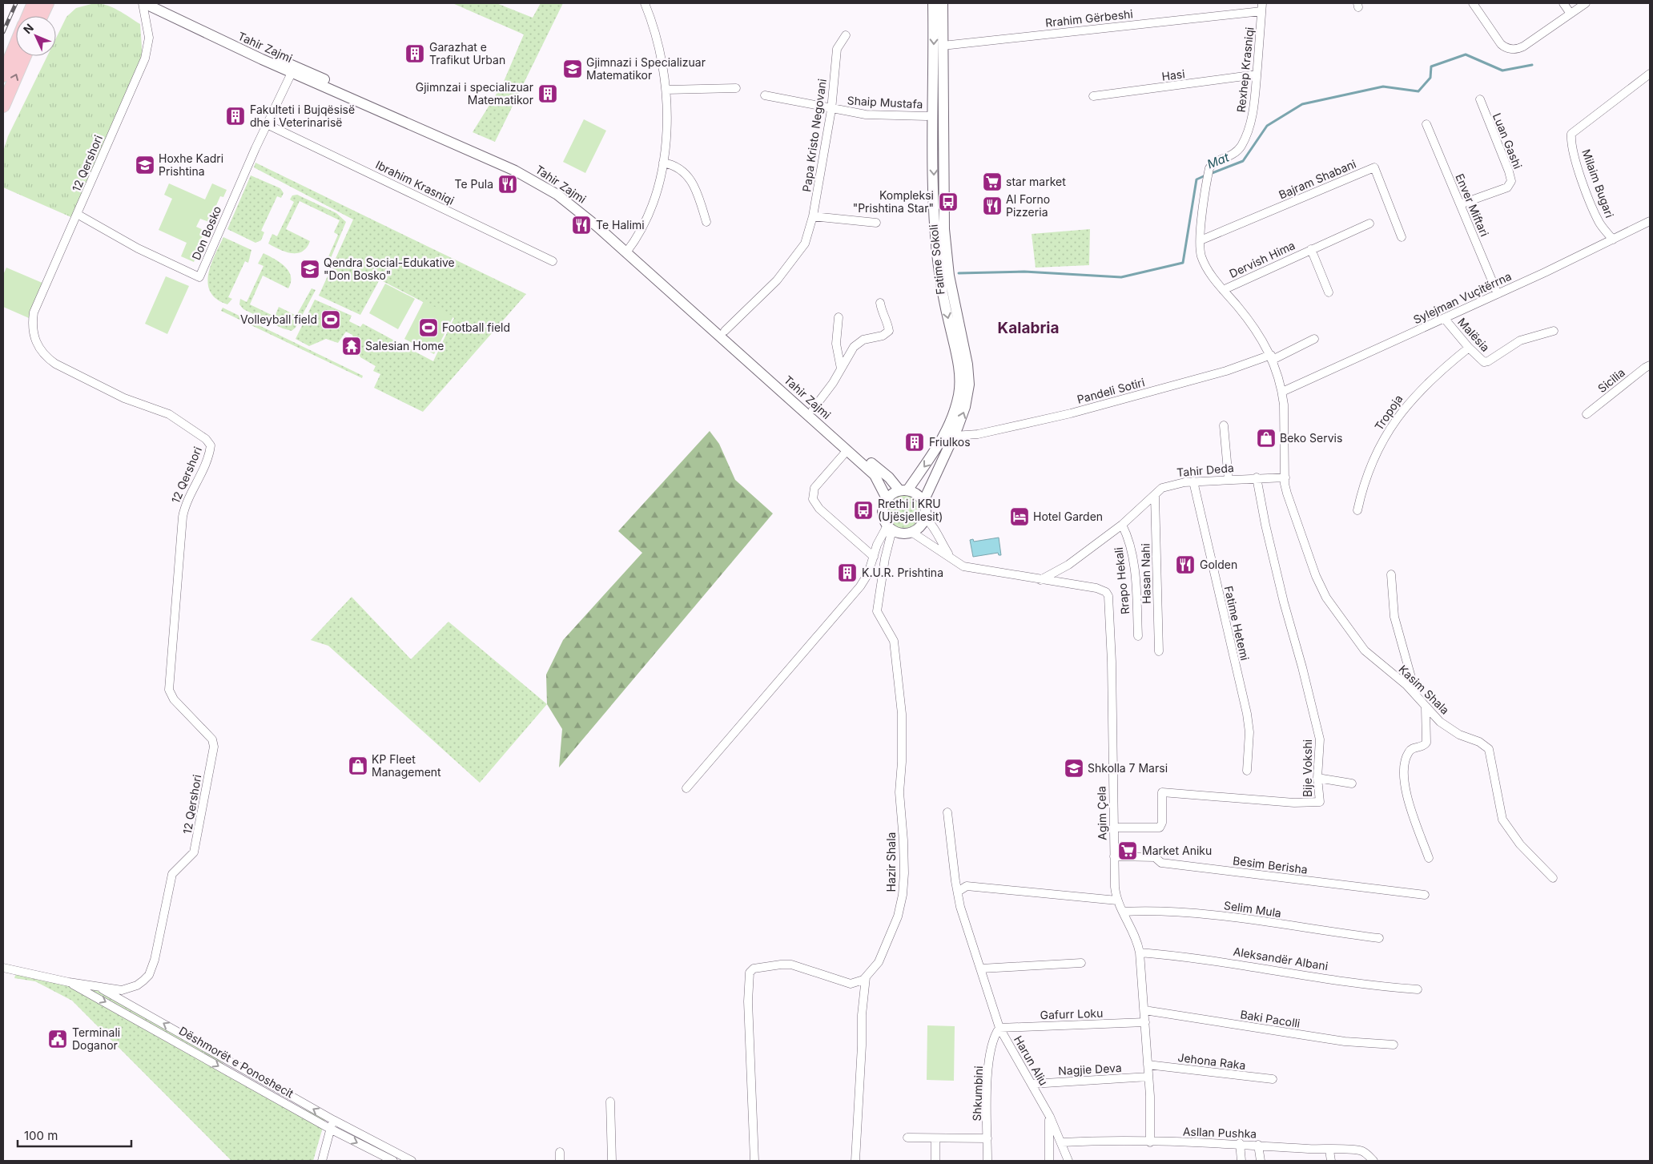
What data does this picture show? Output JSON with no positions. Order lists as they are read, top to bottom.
{
  "streets": {
    "street": [
      "Rrahim Gërbeshi",
      "Tahir Zajmi",
      "Rexhep Krasniqi",
      "Hasi",
      "Shaip Mustafa",
      "Papa Kristo Negovani",
      "Luan Gashi",
      "12 Qershori",
      "Bajram Shabani",
      "Ibrahim Krasniqi",
      "Milaim Bugari",
      "Enver Miftari",
      "Don Bosko",
      "Fatime Sokoli",
      "Dervish Hima",
      "Sylejman Vuçitërrna",
      "Malësia",
      "Sicilia",
      "Pandeli Sotiri",
      "Tropoja",
      "Tahir Deda",
      "Hasan Nahi",
      "Rrapo Hekali",
      "Fatime Hetemi",
      "Kasim Shala",
      "Bije Vokshi",
      "Agim Çela",
      "Hazir Shala",
      "Besim Berisha",
      "Selim Mula",
      "Aleksandër Albani",
      "Gafurr Loku",
      "Baki Pacolli",
      "Harun Aliu",
      "Jehona Raka",
      "Dëshmorët e Ponoshecit",
      "Nagjie Deva",
      "Shkumbini",
      "Asllan Pushka"
    ]
  },
  "crossings": [
    ["Rrahim Gërbeshi", "Rexhep Krasniqi"],
    ["Rrahim Gërbeshi", "Fatime Sokoli"],
    ["Tahir Zajmi", "Papa Kristo Negovani"],
    ["Tahir Zajmi", "12 Qershori"],
    ["Tahir Zajmi", "Don Bosko"],
    ["Tahir Zajmi", "Fatime Sokoli"],
    ["Tahir Zajmi", "Agim Çela"],
    ["Tahir Zajmi", "Hazir Shala"],
    ["Rexhep Krasniqi", "Hasi"],
    ["Rexhep Krasniqi", "Bajram Shabani"],
    ["Rexhep Krasniqi", "Dervish Hima"],
    ["Rexhep Krasniqi", "Sylejman Vuçitërrna"],
    ["Rexhep Krasniqi", "Pandeli Sotiri"],
    ["Rexhep Krasniqi", "Tahir Deda"],
    ["Rexhep Krasniqi", "Kasim Shala"],
    ["Shaip Mustafa", "Papa Kristo Negovani"],
    ["Shaip Mustafa", "Fatime Sokoli"],
    ["Luan Gashi", "Enver Miftari"],
    ["12 Qershori", "Don Bosko"],
    ["12 Qershori", "Dëshmorët e Ponoshecit"],
    ["Ibrahim Krasniqi", "Don Bosko"],
    ["Milaim Bugari", "Sylejman Vuçitërrna"],
    ["Enver Miftari", "Sylejman Vuçitërrna"],
    ["Fatime Sokoli", "Pandeli Sotiri"],
    ["Fatime Sokoli", "Agim Çela"],
    ["Fatime Sokoli", "Hazir Shala"],
    ["Sylejman Vuçitërrna", "Malësia"],
    ["Malësia", "Tropoja"],
    ["Tahir Deda", "Hasan Nahi"],
    ["Tahir Deda", "Rrapo Hekali"],
    ["Tahir Deda", "Fatime Hetemi"],
    ["Tahir Deda", "Kasim Shala"],
    ["Tahir Deda", "Bije Vokshi"],
    ["Tahir Deda", "Agim Çela"],
    ["Bije Vokshi", "Agim Çela"],
    ["Agim Çela", "Hazir Shala"],
    ["Agim Çela", "Besim Berisha"],
    ["Agim Çela", "Selim Mula"],
    ["Agim Çela", "Aleksandër Albani"],
    ["Agim Çela", "Gafurr Loku"],
    ["Agim Çela", "Baki Pacolli"],
    ["Agim Çela", "Jehona Raka"],
    ["Agim Çela", "Nagjie Deva"],
    ["Agim Çela", "Asllan Pushka"],
    ["Gafurr Loku", "Harun Aliu"],
    ["Gafurr Loku", "Shkumbini"],
    ["Harun Aliu", "Nagjie Deva"],
    ["Harun Aliu", "Shkumbini"],
    ["Harun Aliu", "Asllan Pushka"]
  ],
  "districts": ["Kalabria"],
  "water": ["Mat"],
  "places": {
    "building": [
      "Garazhat e Trafikut Urban",
      "Gjimnzai i specializuar Matematikor",
      "Fakulteti i Bujqësisë dhe i Veterinarisë",
      "Friulkos",
      "K.U.R. Prishtina"
    ],
    "school or university": [
      "Gjimnazi i Specializuar Matematikor",
      "Hoxhe Kadri Prishtina",
      "Qendra Social-Edukative \"Don Bosko\"",
      "Shkolla 7 Marsi"
    ],
    "supermarket": ["star market", "Market Aniku"],
    "restaurant": [
      "Te Pula",
      "Al Forno Pizzeria",
      "Te Halimi",
      "Golden"
    ],
    "bus stop": ["Kompleksi \"Prishtina Star\"", "Rrethi i KRU (Ujësjellesit)"],
    "sports": ["Volleyball field", "Football field"],
    "temple": ["Salesian Home"],
    "shop": ["Beko Servis", "KP Fleet Management"],
    "hotel": ["Hotel Garden"],
    "public building": ["Terminali Doganor"]
  },
  "scale_bar": "100 m",
  "north": "top left"
}
